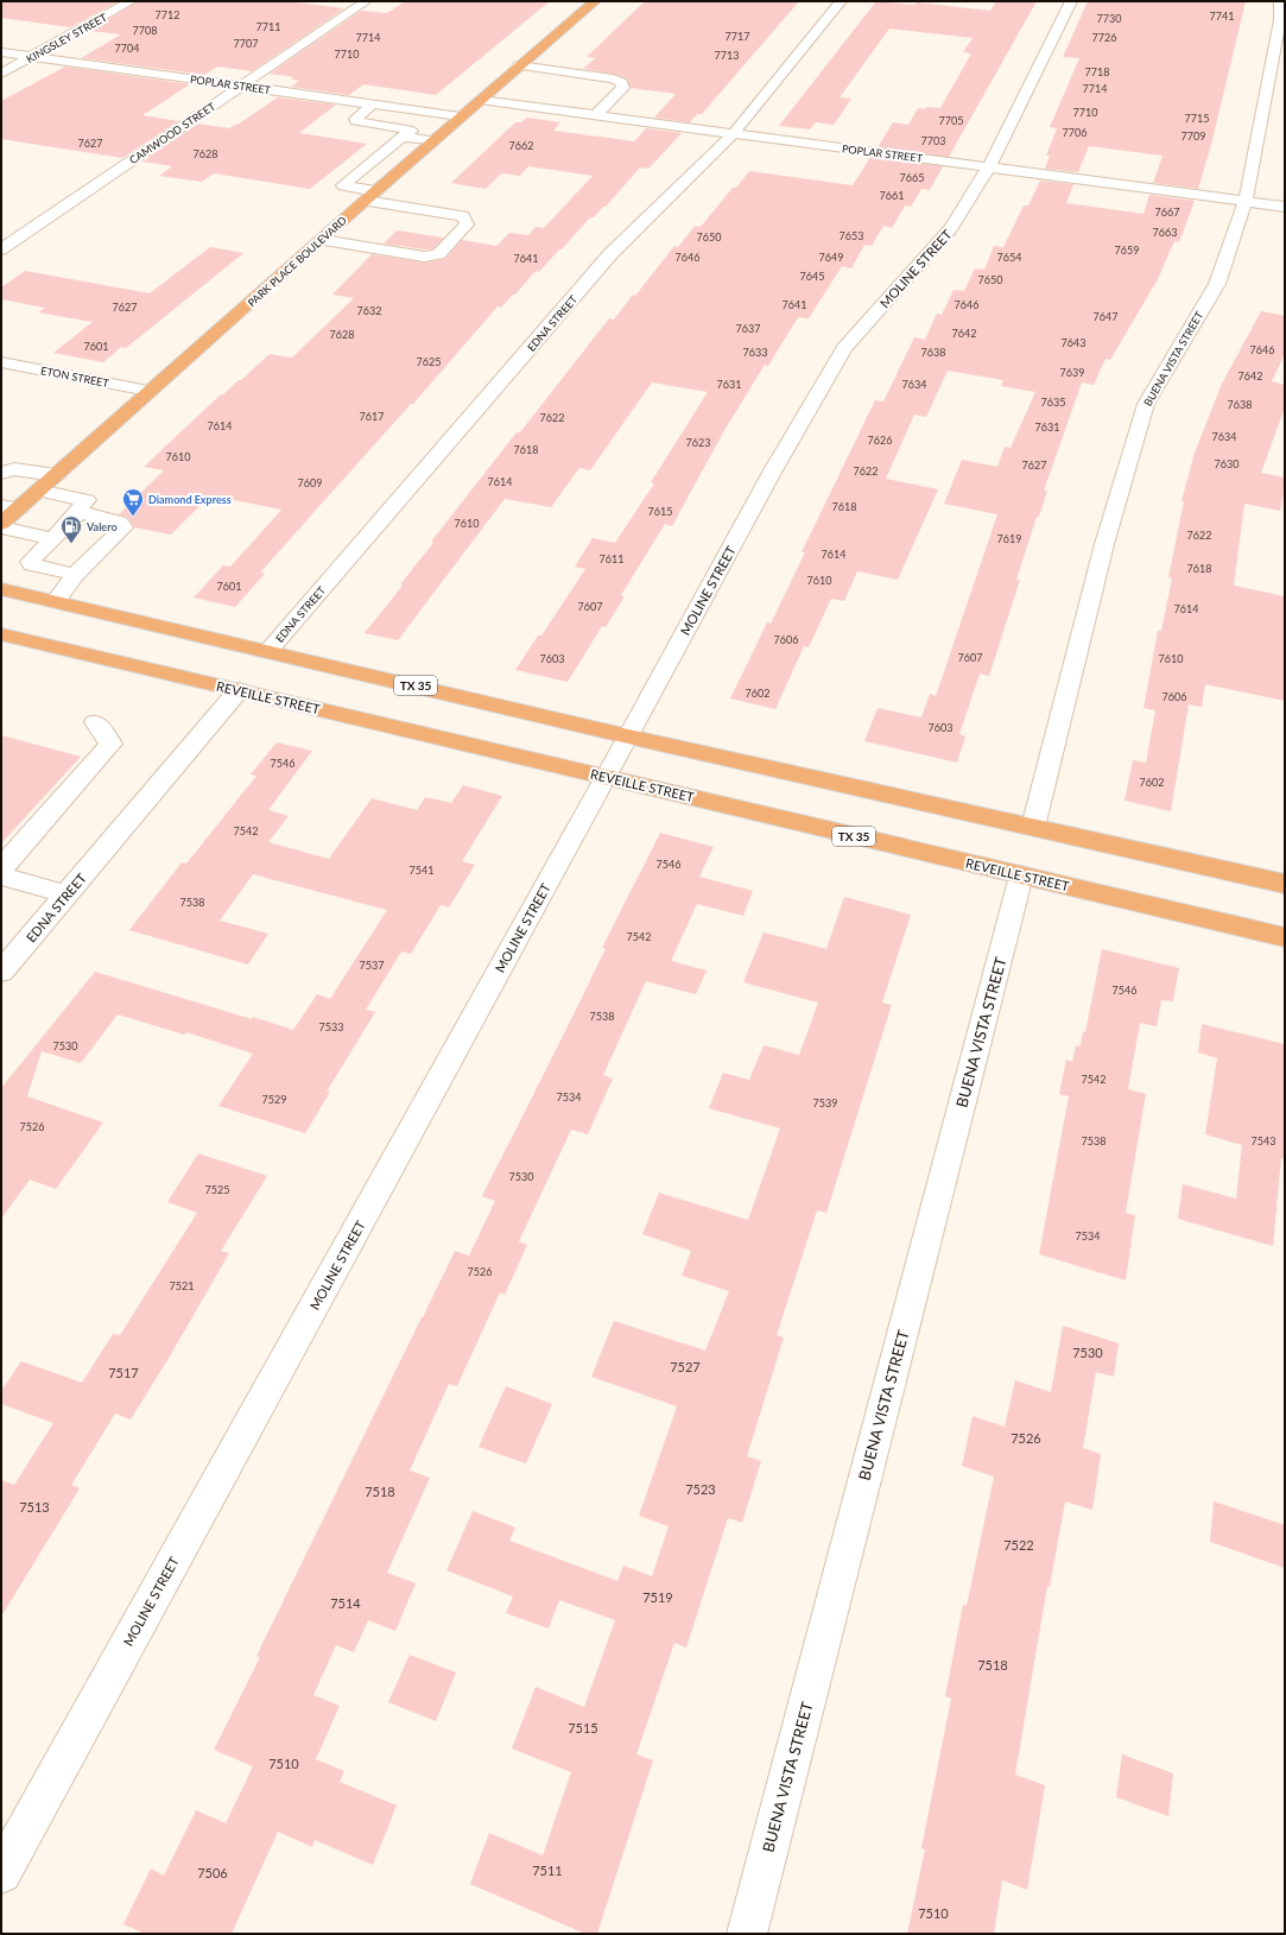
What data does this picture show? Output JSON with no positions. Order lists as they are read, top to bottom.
{
  "streets": {
    "main road": ["PARK PLACE BOULEVARD", "TX 35", "REVEILLE STREET"],
    "street": [
      "KINGSLEY STREET",
      "POPLAR STREET",
      "CAMWOOD STREET",
      "MOLINE STREET",
      "EDNA STREET",
      "BUENA VISTA STREET",
      "ETON STREET"
    ]
  },
  "crossings": [
    ["KINGSLEY STREET", "POPLAR STREET"],
    ["POPLAR STREET", "CAMWOOD STREET"],
    ["POPLAR STREET", "PARK PLACE BOULEVARD"],
    ["POPLAR STREET", "MOLINE STREET"],
    ["POPLAR STREET", "EDNA STREET"],
    ["POPLAR STREET", "BUENA VISTA STREET"],
    ["PARK PLACE BOULEVARD", "ETON STREET"],
    ["MOLINE STREET", "TX 35"],
    ["MOLINE STREET", "REVEILLE STREET"],
    ["EDNA STREET", "TX 35"],
    ["EDNA STREET", "REVEILLE STREET"],
    ["BUENA VISTA STREET", "TX 35"],
    ["BUENA VISTA STREET", "REVEILLE STREET"]
  ],
  "places": {
    "supermarket": ["Diamond Express"],
    "fuel station": ["Valero"]
  },
  "house_numbers": [
    "7712",
    "7741",
    "7730",
    "7711",
    "7708",
    "7717",
    "7714",
    "7726",
    "7707",
    "7704",
    "7710",
    "7713",
    "7718",
    "7714",
    "7710",
    "7715",
    "7705",
    "7706",
    "7709",
    "7703",
    "7627",
    "7662",
    "7628",
    "7665",
    "7661",
    "7667",
    "7663",
    "7653",
    "7650",
    "7659",
    "7646",
    "7649",
    "7654",
    "7641",
    "7645",
    "7650",
    "7641",
    "7646",
    "7627",
    "7632",
    "7647",
    "7637",
    "7642",
    "7628",
    "7643",
    "7601",
    "7646",
    "7633",
    "7638",
    "7625",
    "7639",
    "7642",
    "7631",
    "7634",
    "7635",
    "7638",
    "7617",
    "7622",
    "7614",
    "7631",
    "7634",
    "7626",
    "7623",
    "7618",
    "7610",
    "7630",
    "7627",
    "7622",
    "7614",
    "7609",
    "7618",
    "7615",
    "7610",
    "7622",
    "7619",
    "7614",
    "7611",
    "7618",
    "7610",
    "7601",
    "7607",
    "7614",
    "7606",
    "7607",
    "7603",
    "7610",
    "7602",
    "7606",
    "7603",
    "7546",
    "7602",
    "7542",
    "7546",
    "7541",
    "7538",
    "7542",
    "7537",
    "7546",
    "7538",
    "7533",
    "7530",
    "7542",
    "7534",
    "7529",
    "7539",
    "7526",
    "7538",
    "7543",
    "7530",
    "7525",
    "7534",
    "7526",
    "7521",
    "7530",
    "7527",
    "7517",
    "7526",
    "7523",
    "7518",
    "7513",
    "7522",
    "7519",
    "7514",
    "7518",
    "7515",
    "7510",
    "7511",
    "7506",
    "7510"
  ]
}
